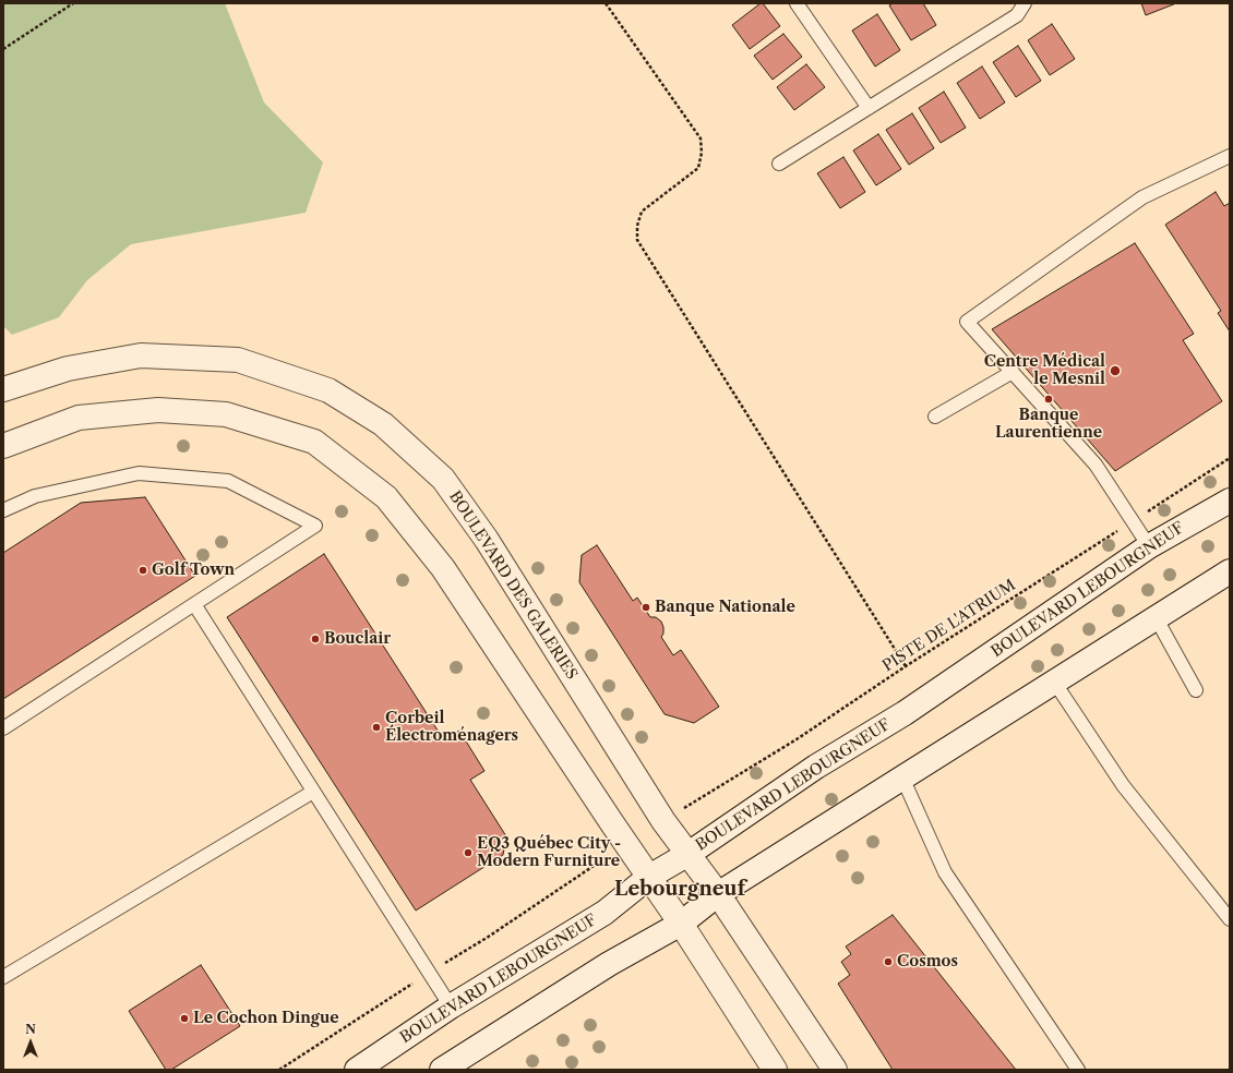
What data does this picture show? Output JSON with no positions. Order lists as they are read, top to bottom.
{
  "streets": {
    "street": ["BOULEVARD DES GALERIES", "BOULEVARD LEBOURGNEUF"],
    "path": ["PISTE DE L'ATRIUM"]
  },
  "crossings": [
    ["BOULEVARD DES GALERIES", "BOULEVARD LEBOURGNEUF"]
  ],
  "districts": ["Lebourgneuf"],
  "places": [
    "Centre Médical le Mesnil",
    "Banque Laurentienne",
    "Golf Town",
    "Banque Nationale",
    "Bouclair",
    "Corbeil Électroménagers",
    "EQ3 Québec City - Modern Furniture",
    "Cosmos",
    "Le Cochon Dingue"
  ],
  "north": "top"
}
